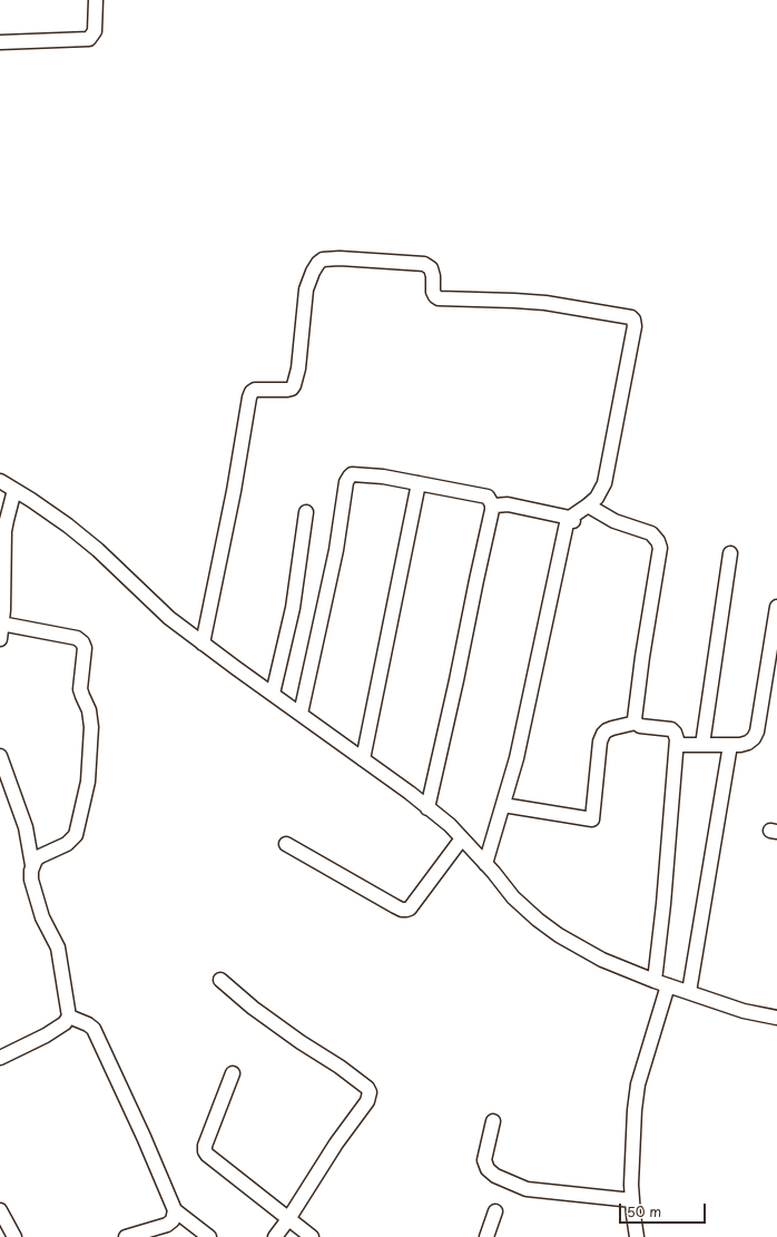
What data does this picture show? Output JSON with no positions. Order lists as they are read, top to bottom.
{
  "scale_bar": "50 m"
}
